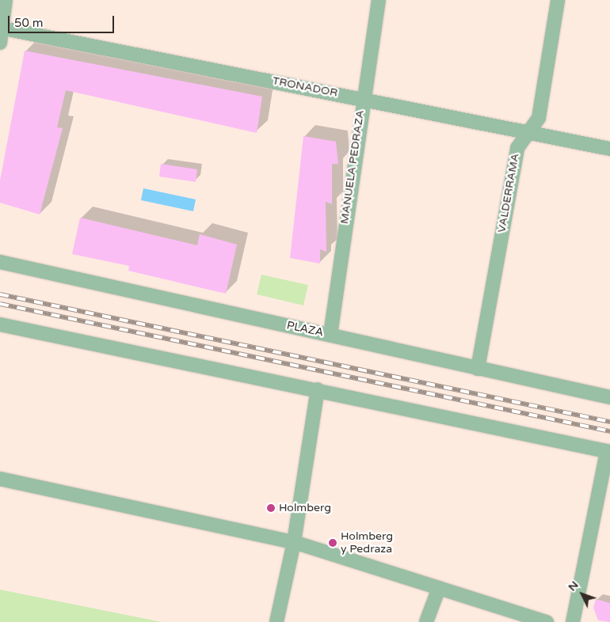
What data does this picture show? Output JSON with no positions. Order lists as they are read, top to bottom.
{
  "streets": {
    "street": [
      "TRONADOR",
      "MANUELA PEDRAZA",
      "VALDERRAMA",
      "PLAZA"
    ]
  },
  "crossings": [
    ["TRONADOR", "MANUELA PEDRAZA"],
    ["TRONADOR", "VALDERRAMA"],
    ["MANUELA PEDRAZA", "PLAZA"],
    ["VALDERRAMA", "PLAZA"]
  ],
  "places": ["Holmberg", "Holmberg y Pedraza"],
  "scale_bar": "50 m",
  "north": "top left"
}
